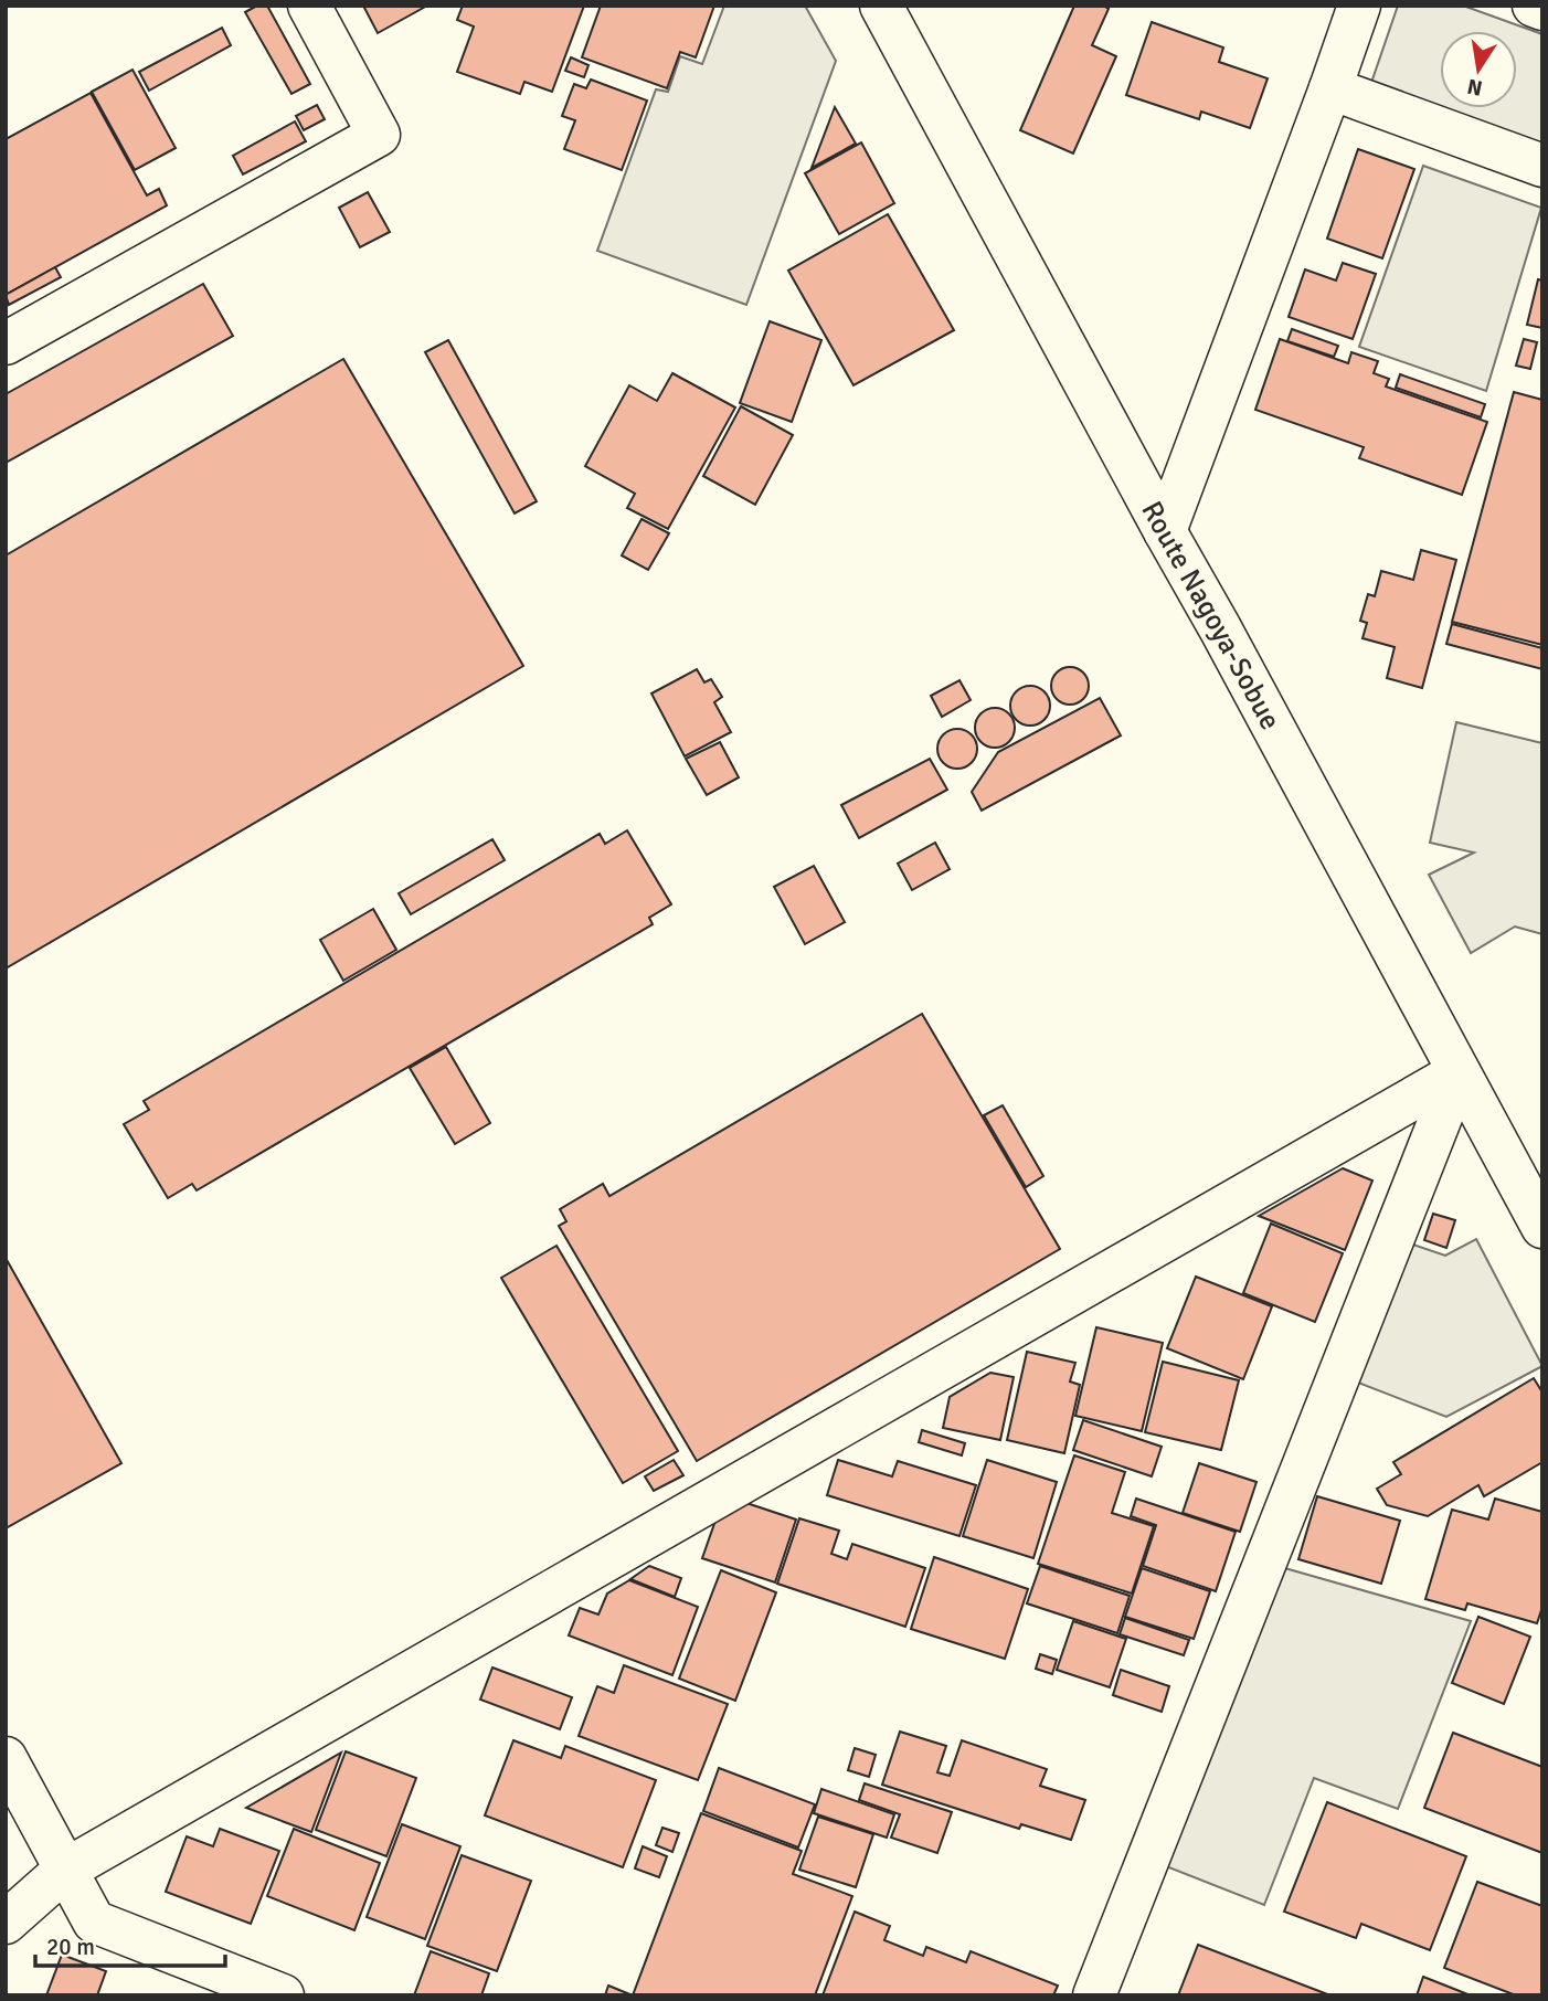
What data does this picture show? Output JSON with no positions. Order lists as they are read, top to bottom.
{
  "streets": {
    "street": ["Route Nagoya-Sobue"]
  },
  "scale_bar": "20 m",
  "north": "bottom"
}
